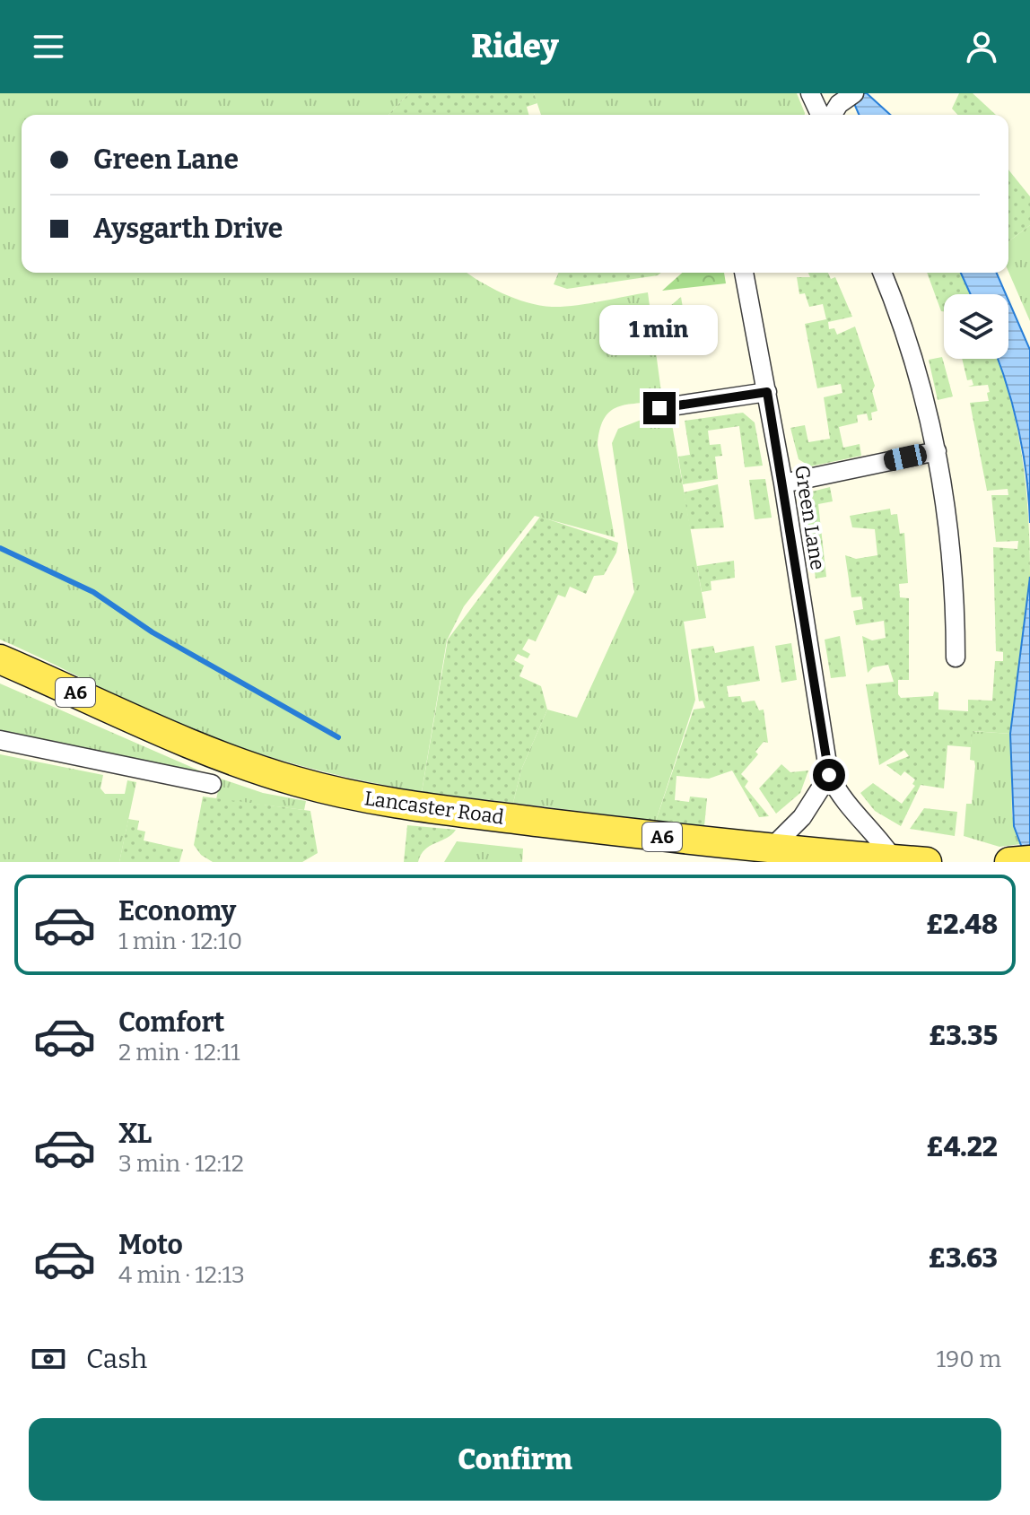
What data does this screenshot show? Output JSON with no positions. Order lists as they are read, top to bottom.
{
  "streets": {
    "main road": ["A6", "Lancaster Road"],
    "street": ["Green Lane"]
  },
  "crossings": [
    ["Green Lane", "A6"],
    ["Green Lane", "Lancaster Road"],
    ["A6", "Lancaster Road"]
  ],
  "page": {
    "header": "Ridey",
    "banner": ["Green Lane", "Aysgarth Drive"],
    "bubble": "1 min",
    "list": [
      {
        "name": "Economy",
        "note": "1 min · 12:10",
        "value": "£2.48"
      },
      {
        "name": "Comfort",
        "note": "2 min · 12:11",
        "value": "£3.35"
      },
      {
        "name": "XL",
        "note": "3 min · 12:12",
        "value": "£4.22"
      },
      {
        "name": "Moto",
        "note": "4 min · 12:13",
        "value": "£3.63"
      }
    ],
    "pay": ["Cash", "190 m"],
    "buttons": "Confirm"
  }
}
